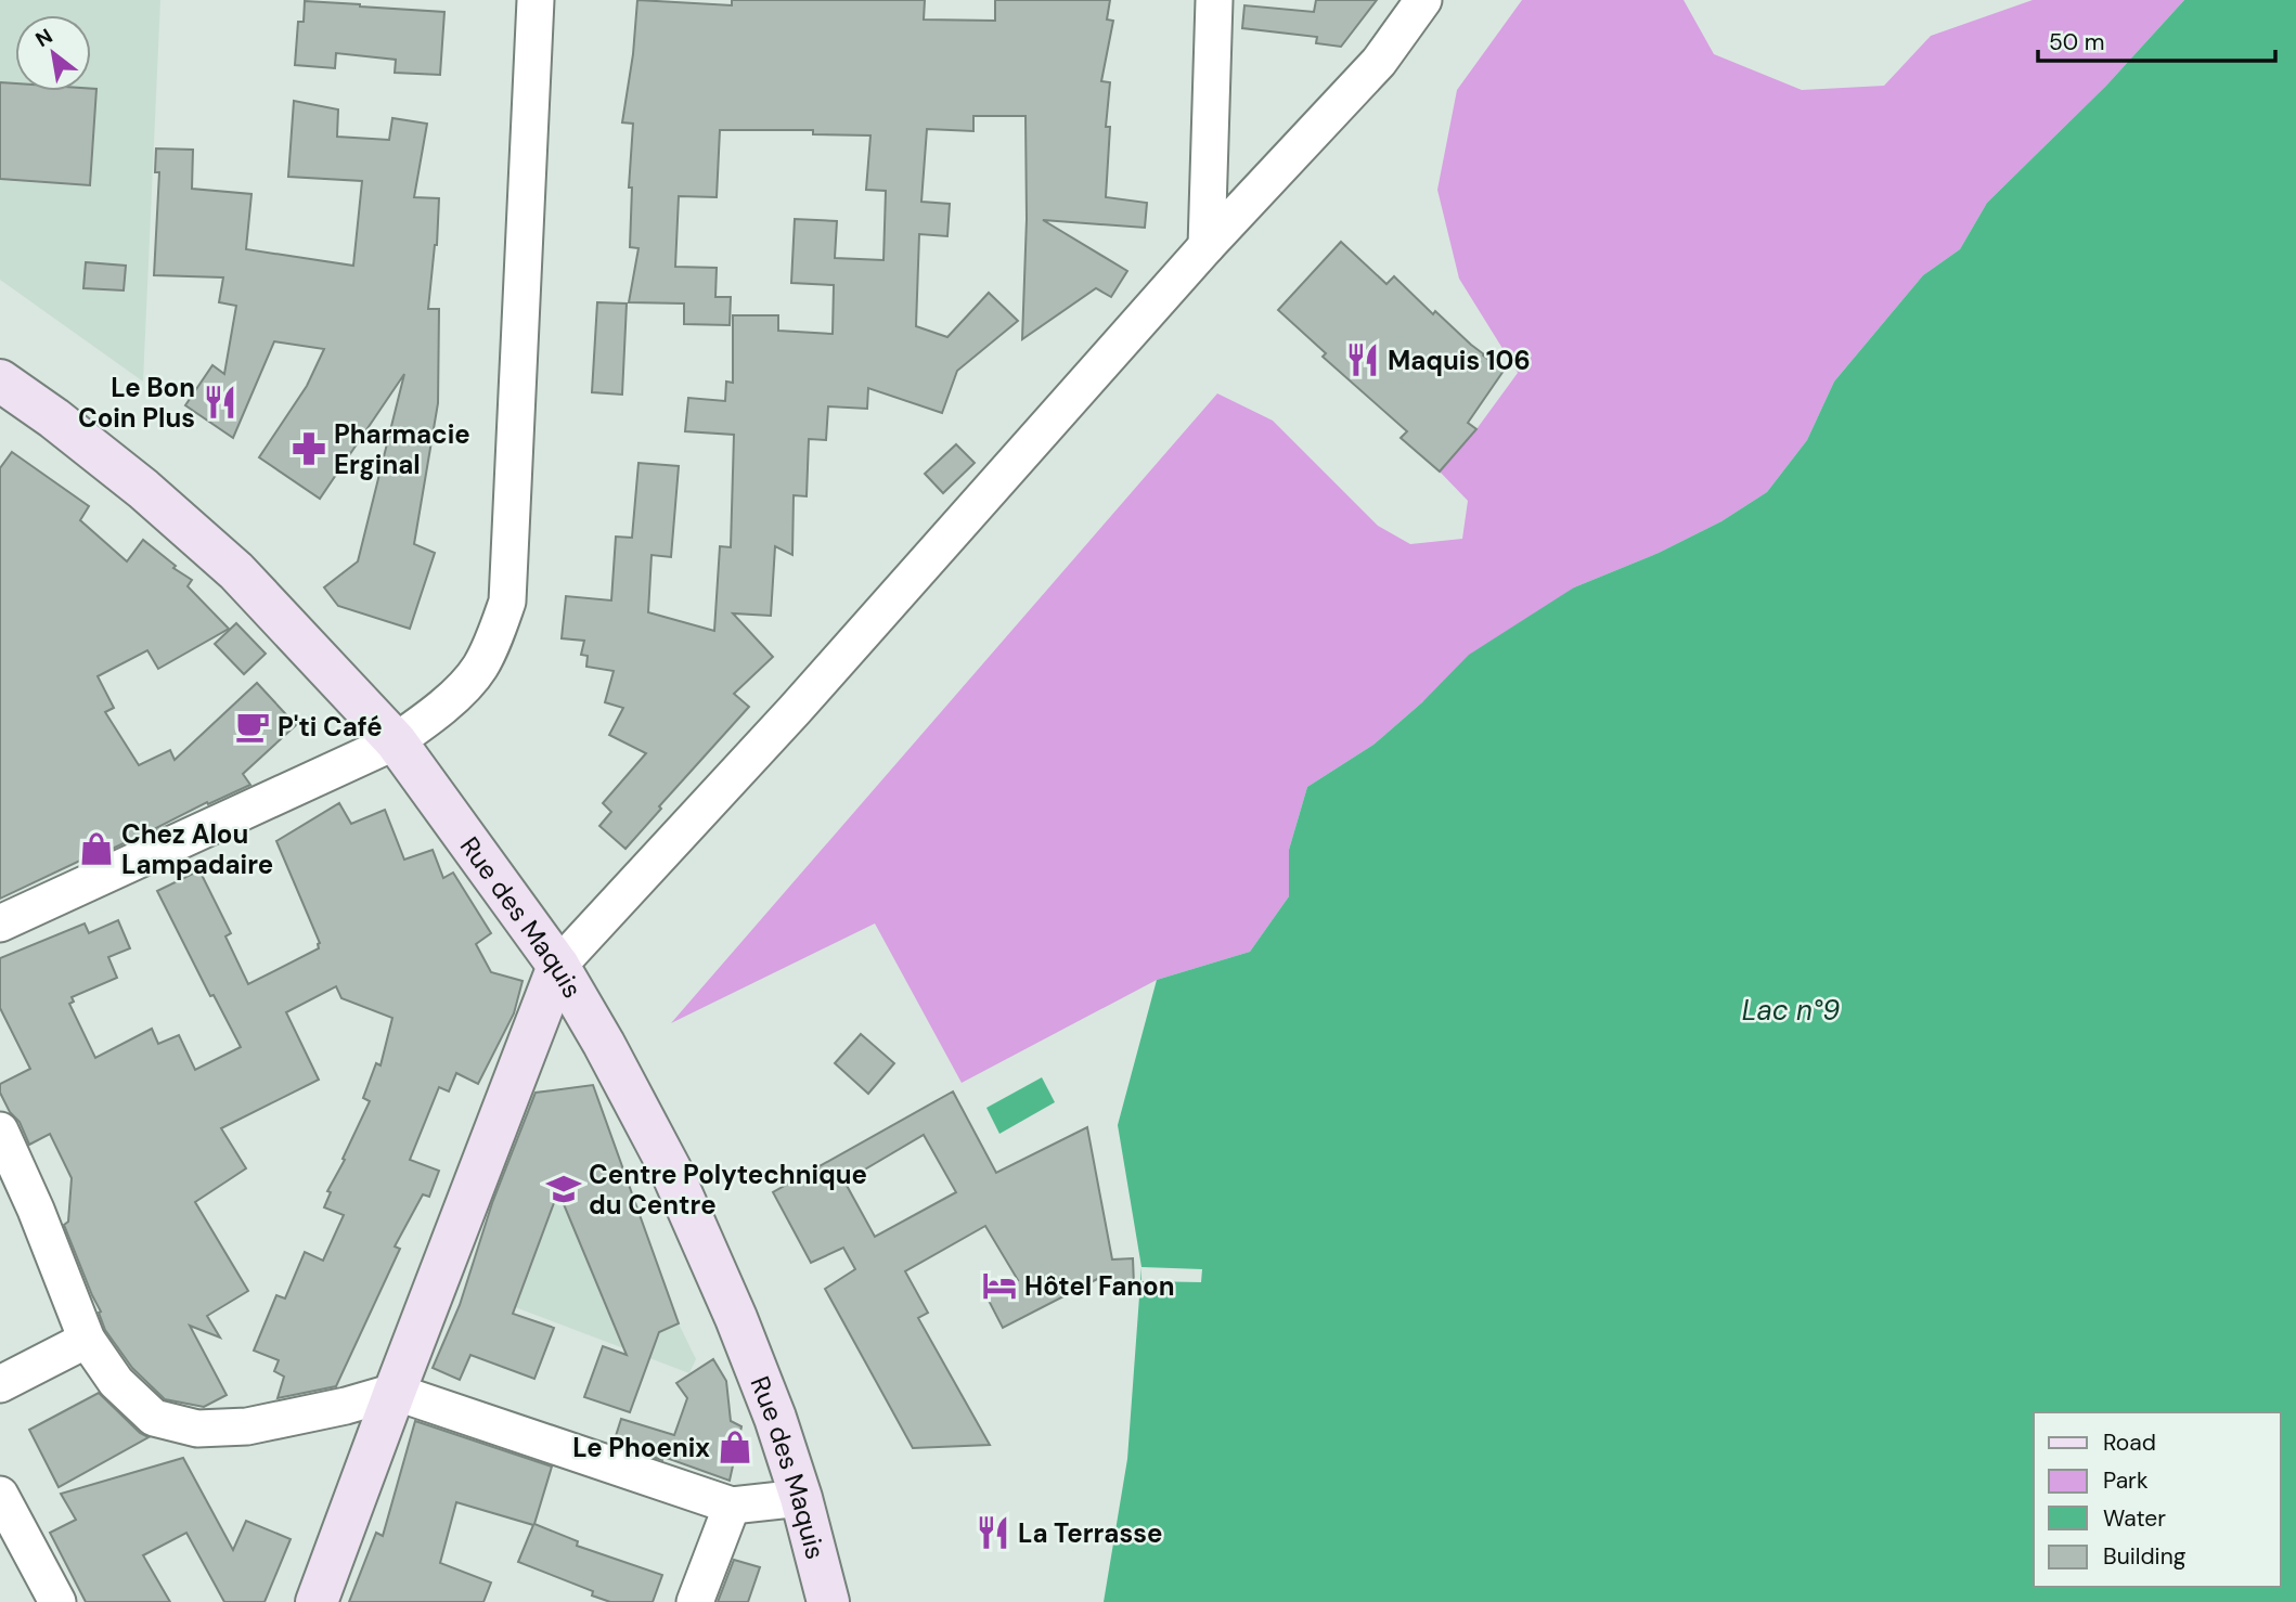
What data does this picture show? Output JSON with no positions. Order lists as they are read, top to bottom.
{
  "streets": {
    "street": ["Rue des Maquis"]
  },
  "water": ["Lac n°9"],
  "places": {
    "restaurant": ["Maquis 106", "Le Bon Coin Plus", "La Terrasse"],
    "pharmacy": ["Pharmacie Erginal"],
    "cafe": ["P'ti Café"],
    "shop": ["Chez Alou Lampadaire", "Le Phoenix"],
    "school or university": ["Centre Polytechnique du Centre"],
    "hotel": ["Hôtel Fanon"]
  },
  "legend": [
    "Road",
    "Park",
    "Water",
    "Building"
  ],
  "scale_bar": "50 m",
  "north": "top left"
}
